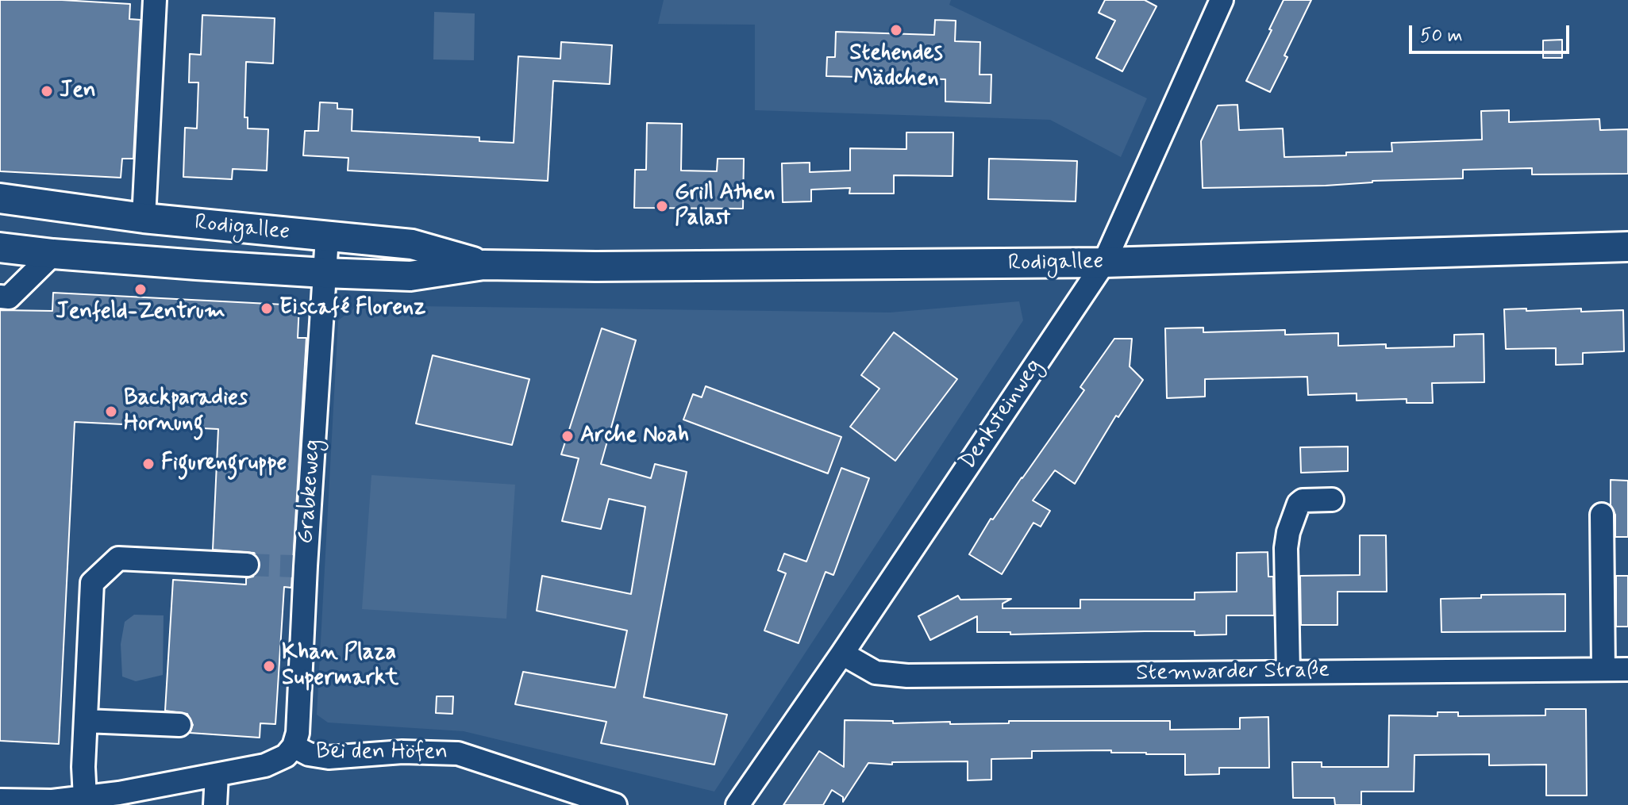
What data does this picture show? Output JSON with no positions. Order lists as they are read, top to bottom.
{
  "streets": {
    "main road": ["Rodigallee"],
    "street": [
      "Denksteinweg",
      "Grabkeweg",
      "Stemwarder Straße",
      "Bei den Höfen"
    ]
  },
  "crossings": [
    ["Rodigallee", "Denksteinweg"],
    ["Rodigallee", "Grabkeweg"],
    ["Denksteinweg", "Stemwarder Straße"],
    ["Grabkeweg", "Bei den Höfen"]
  ],
  "places": [
    "Stehendes Mädchen",
    "Jen",
    "Grill Athen Palast",
    "Jenfeld-Zentrum",
    "Eiscafé Florenz",
    "Backparadies Hornung",
    "Arche Noah",
    "Figurengruppe",
    "Khan Plaza Supermarkt"
  ],
  "scale_bar": "50 m"
}
